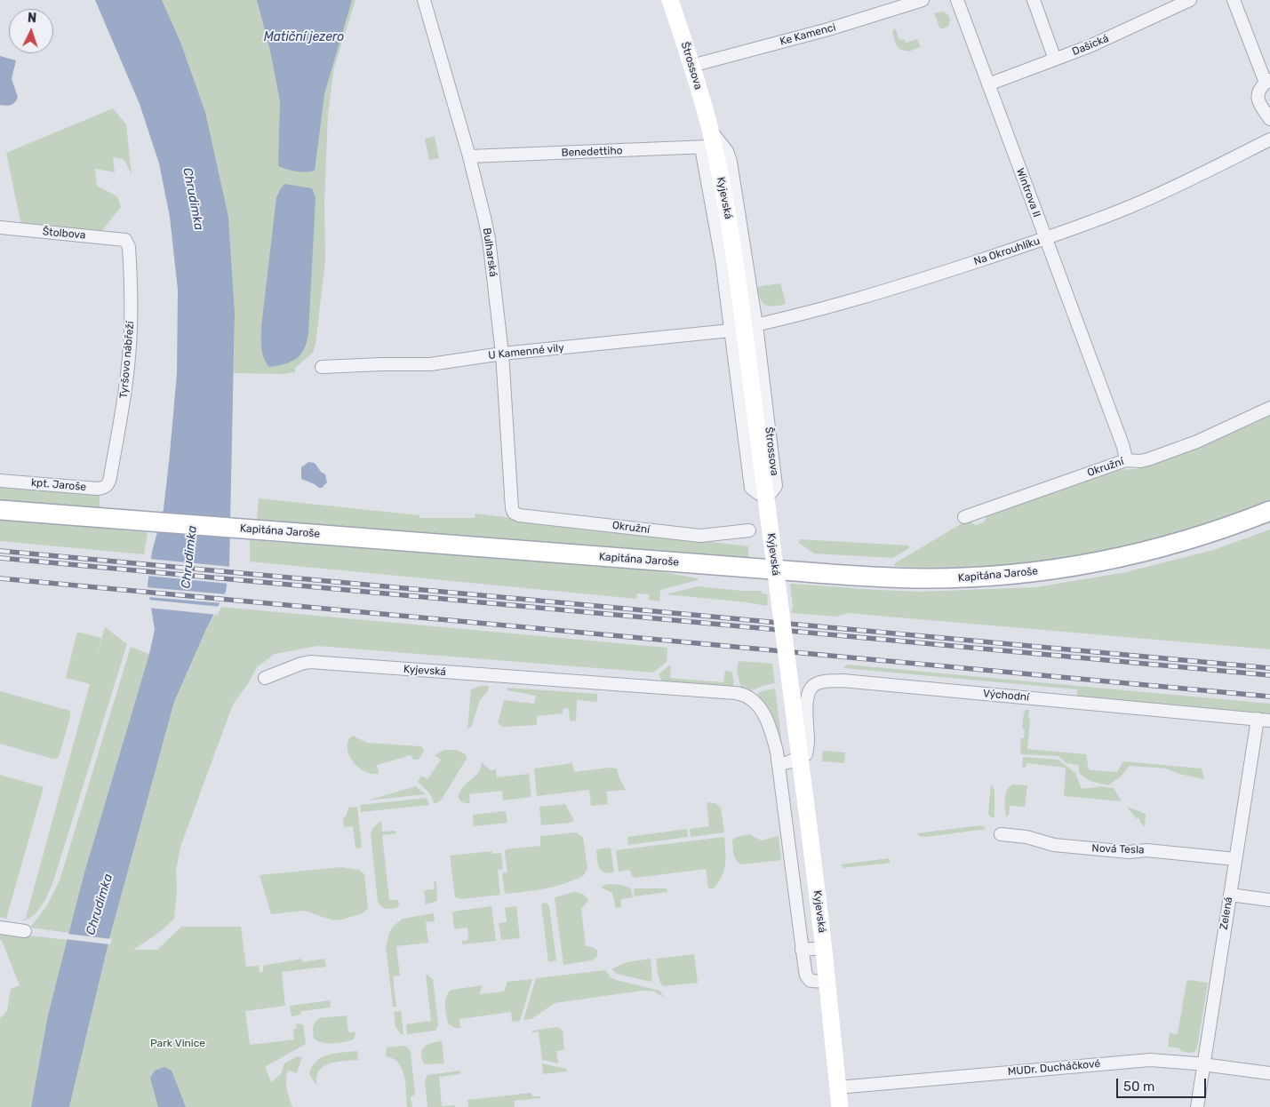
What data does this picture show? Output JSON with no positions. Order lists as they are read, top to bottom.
{
  "streets": {
    "main road": ["Kapitána Jaroše"],
    "street": [
      "Ke Kamenci",
      "Dašická",
      "Štrossova",
      "Benedettiho",
      "Wintrova II",
      "Kyjevská",
      "Štolbova",
      "Na Okrouhlíku",
      "Bulharská",
      "U Kamenné vily",
      "Tyršovo nábřeží",
      "Okružní",
      "kpt. Jaroše",
      "Východní",
      "Nová Tesla",
      "Zelená",
      "MUDr. Ducháčkové"
    ]
  },
  "crossings": [
    ["Ke Kamenci", "Štrossova"],
    ["Dašická", "Wintrova II"],
    ["Štrossova", "Benedettiho"],
    ["Štrossova", "Kyjevská"],
    ["Štrossova", "Na Okrouhlíku"],
    ["Štrossova", "U Kamenné vily"],
    ["Benedettiho", "Kyjevská"],
    ["Benedettiho", "Bulharská"],
    ["Wintrova II", "Na Okrouhlíku"],
    ["Wintrova II", "Okružní"],
    ["Kyjevská", "Východní"],
    ["Kyjevská", "MUDr. Ducháčkové"],
    ["Štolbova", "Tyršovo nábřeží"],
    ["Na Okrouhlíku", "U Kamenné vily"],
    ["Bulharská", "U Kamenné vily"],
    ["Bulharská", "Okružní"],
    ["Tyršovo nábřeží", "kpt. Jaroše"],
    ["Východní", "Zelená"],
    ["Nová Tesla", "Zelená"],
    ["Zelená", "MUDr. Ducháčkové"]
  ],
  "water": ["Matiční jezero", "Chrudimka"],
  "parks": ["Park Vinice"],
  "scale_bar": "50 m",
  "north": "top"
}
